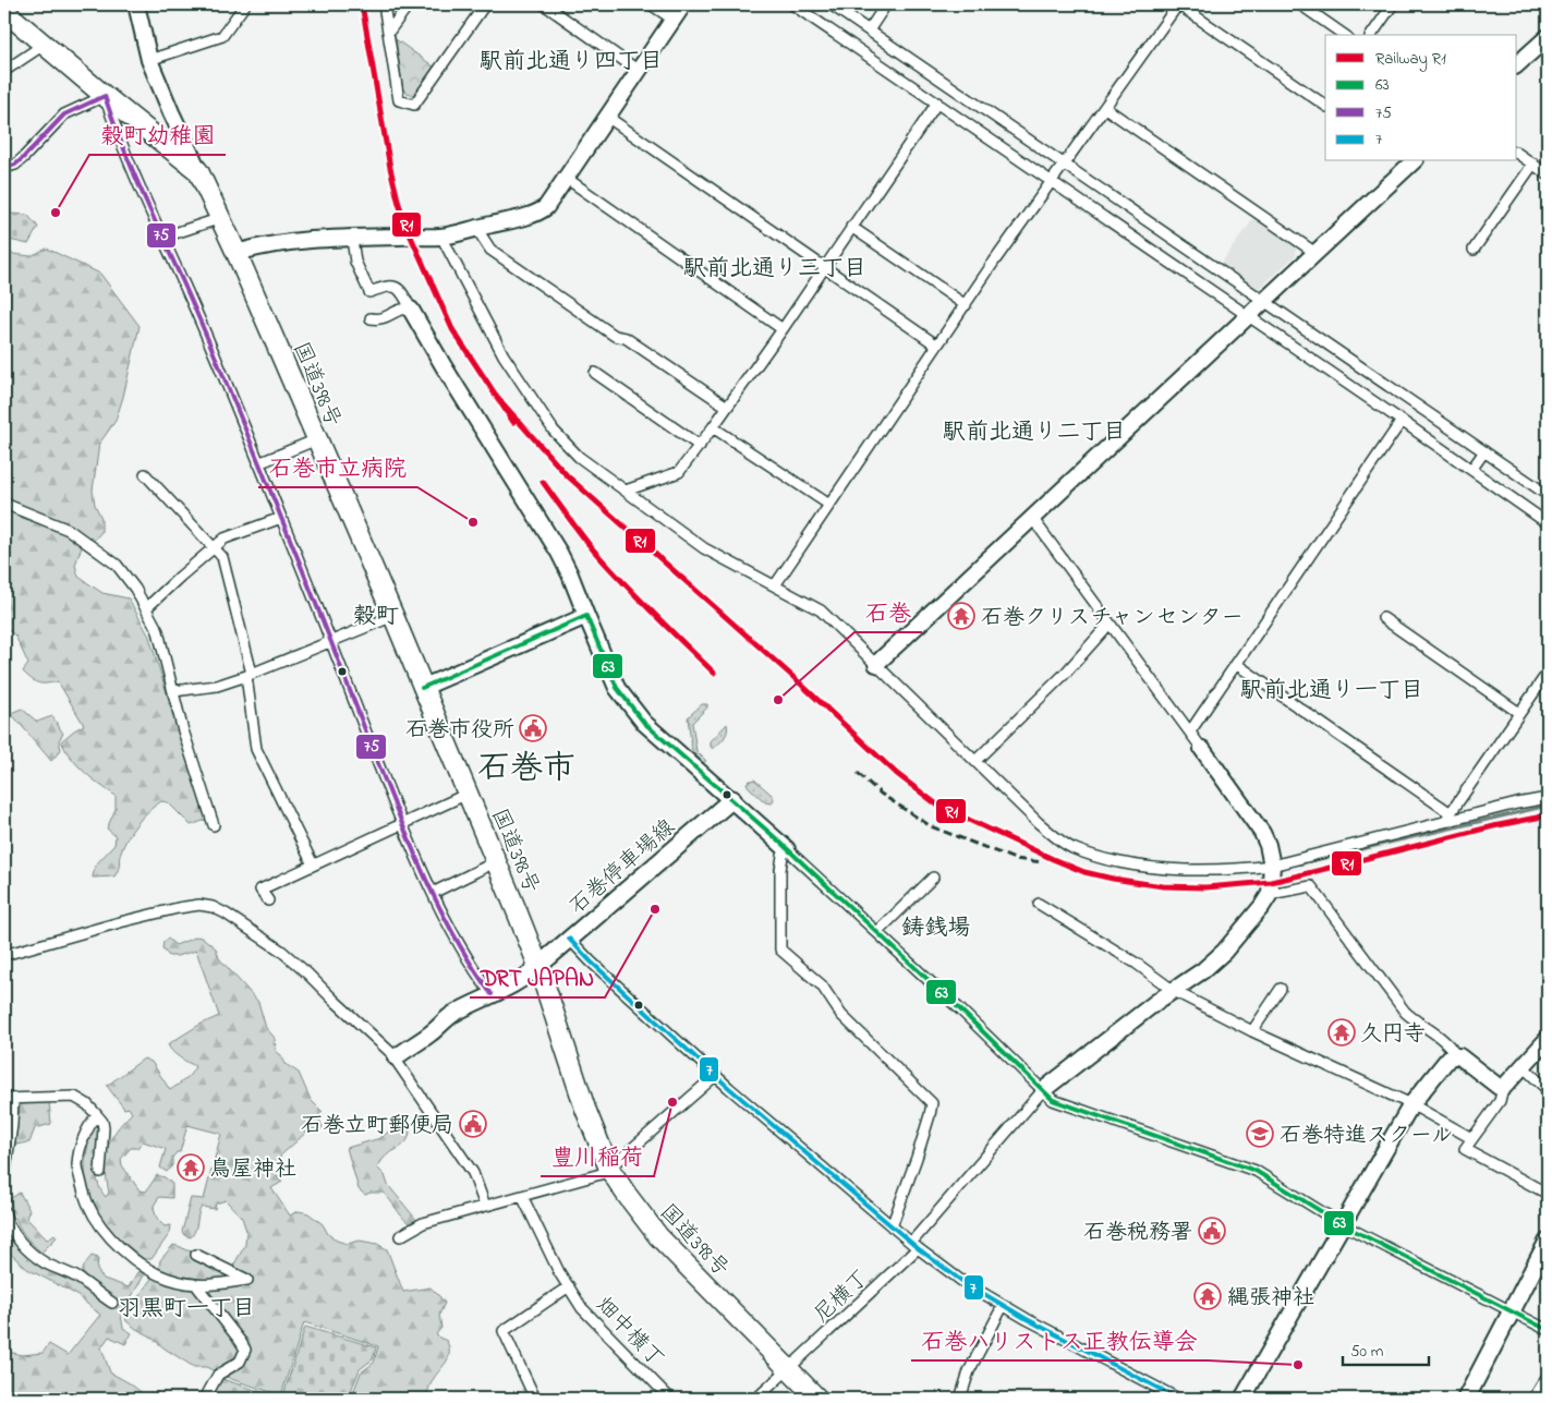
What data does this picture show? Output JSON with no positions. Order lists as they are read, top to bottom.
{
  "streets": {
    "highway": ["国道398号"],
    "main road": ["石巻停車場線"],
    "street": ["尼横丁", "畑中横丁"]
  },
  "crossings": [
    ["国道398号", "石巻停車場線"],
    ["国道398号", "尼横丁"]
  ],
  "districts": [
    "駅前北通り四丁目",
    "駅前北通り三丁目",
    "駅前北通り二丁目",
    "穀町",
    "駅前北通り一丁目",
    "石巻市",
    "鋳銭場",
    "羽黒町一丁目"
  ],
  "places": {
    "other": [
      "穀町幼稚園",
      "石巻市立病院",
      "石巻",
      "DRT JAPAN",
      "豊川稲荷",
      "石巻ハリストス正教伝導会"
    ],
    "temple": [
      "石巻クリスチャンセンター",
      "久円寺",
      "鳥屋神社",
      "縄張神社"
    ],
    "public building": ["石巻市役所", "石巻立町郵便局", "石巻税務署"],
    "school or university": ["石巻特進スクール"]
  },
  "lines": [
    "rail line R1",
    "transit line 75",
    "transit line 63",
    "transit line 7"
  ],
  "legend": [
    "Railway R1",
    "63",
    "75",
    "7"
  ],
  "scale_bar": "50 m"
}
